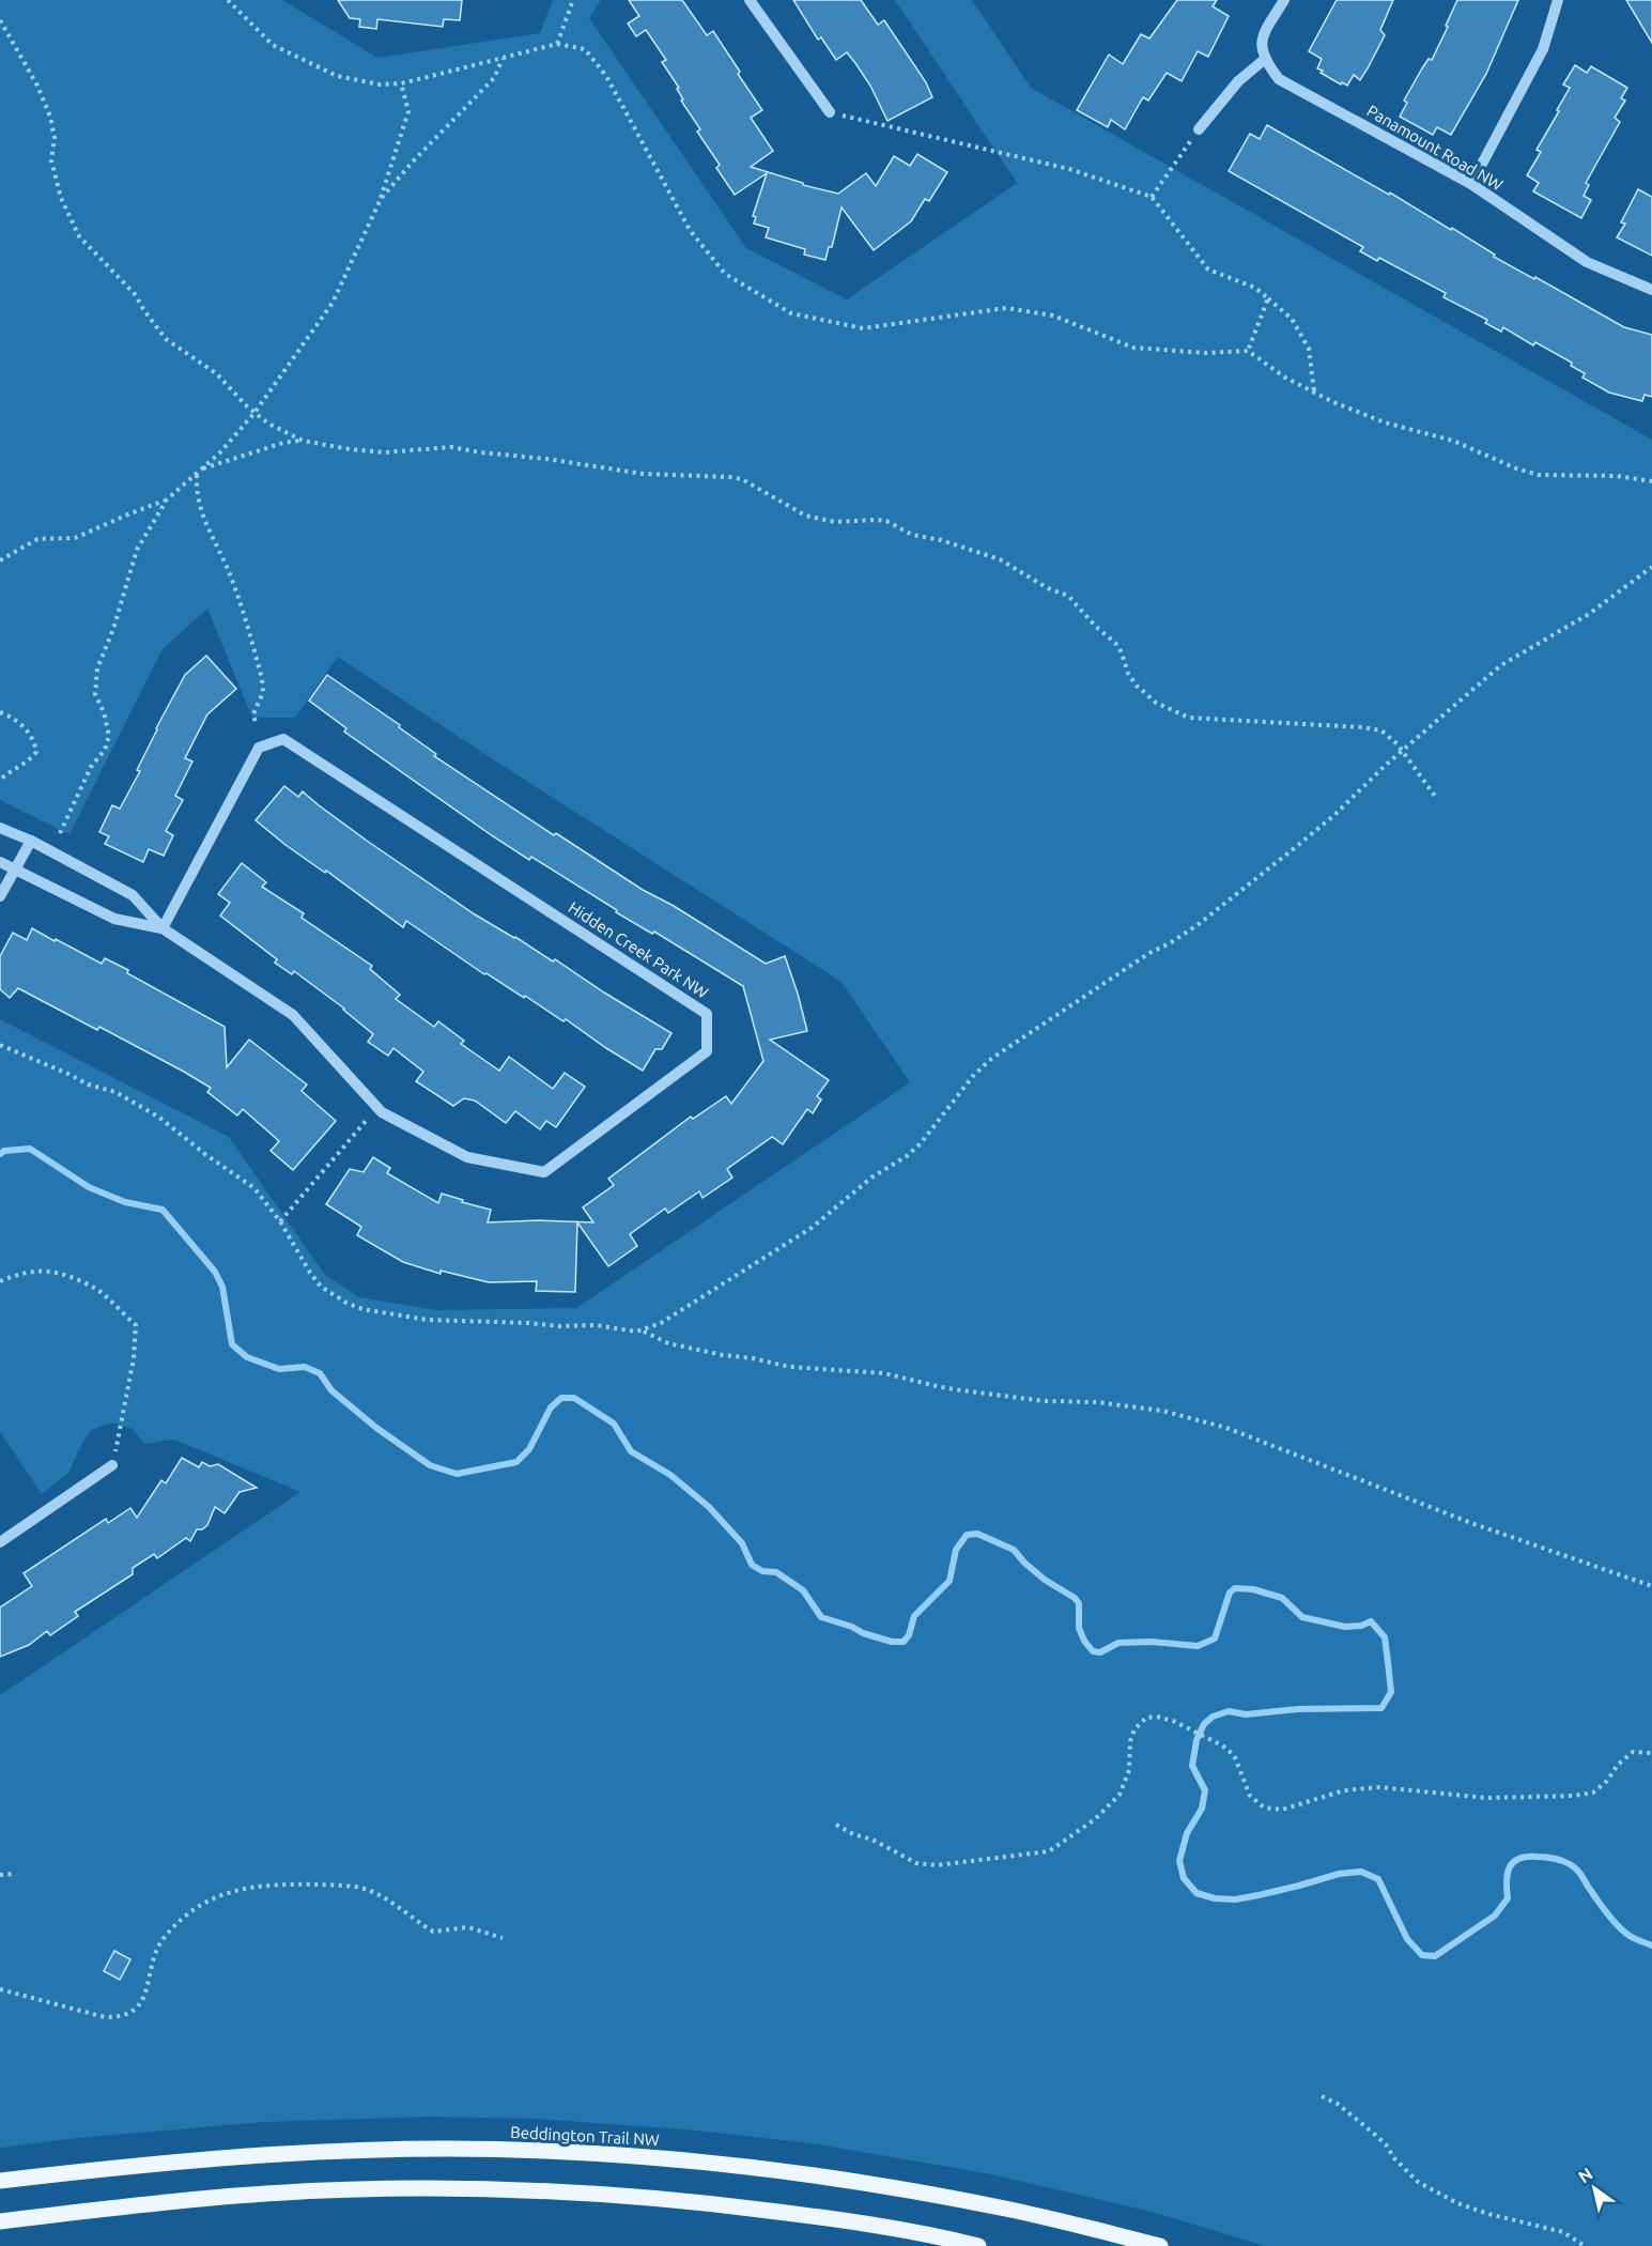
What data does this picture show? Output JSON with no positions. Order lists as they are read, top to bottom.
{
  "streets": {
    "main road": ["Beddington Trail NW"],
    "street": ["Panamount Road NW", "Hidden Creek Park NW"]
  },
  "north": "top left"
}
